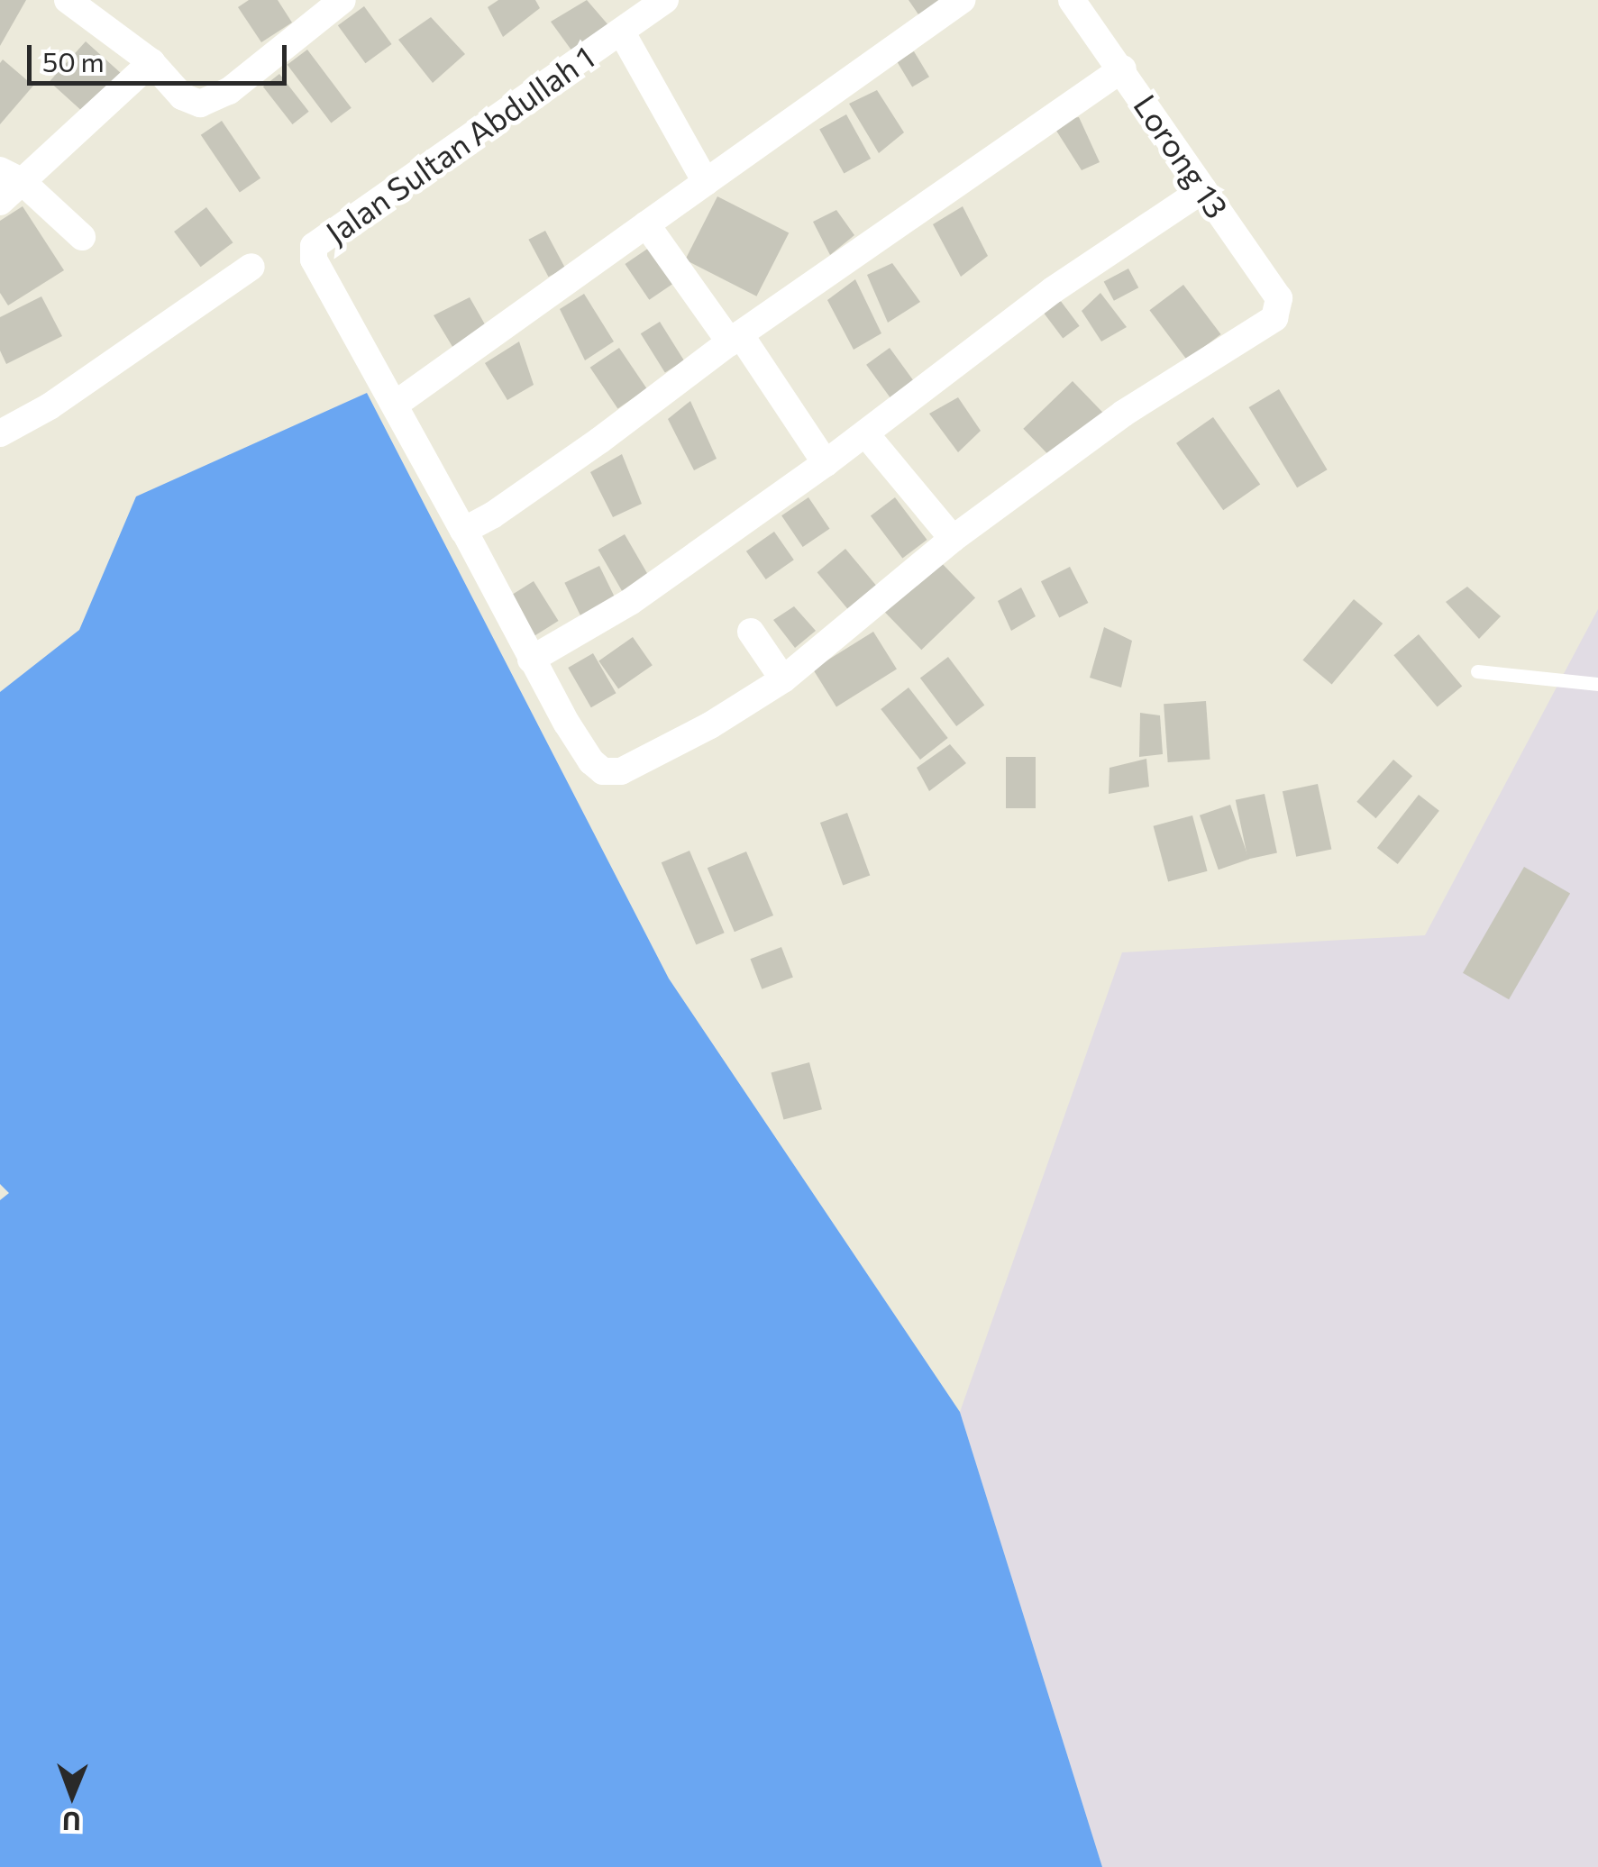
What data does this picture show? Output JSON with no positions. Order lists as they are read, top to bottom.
{
  "streets": {
    "street": ["Jalan Sultan Abdullah 1", "Lorong 13"]
  },
  "scale_bar": "50 m",
  "north": "bottom"
}
